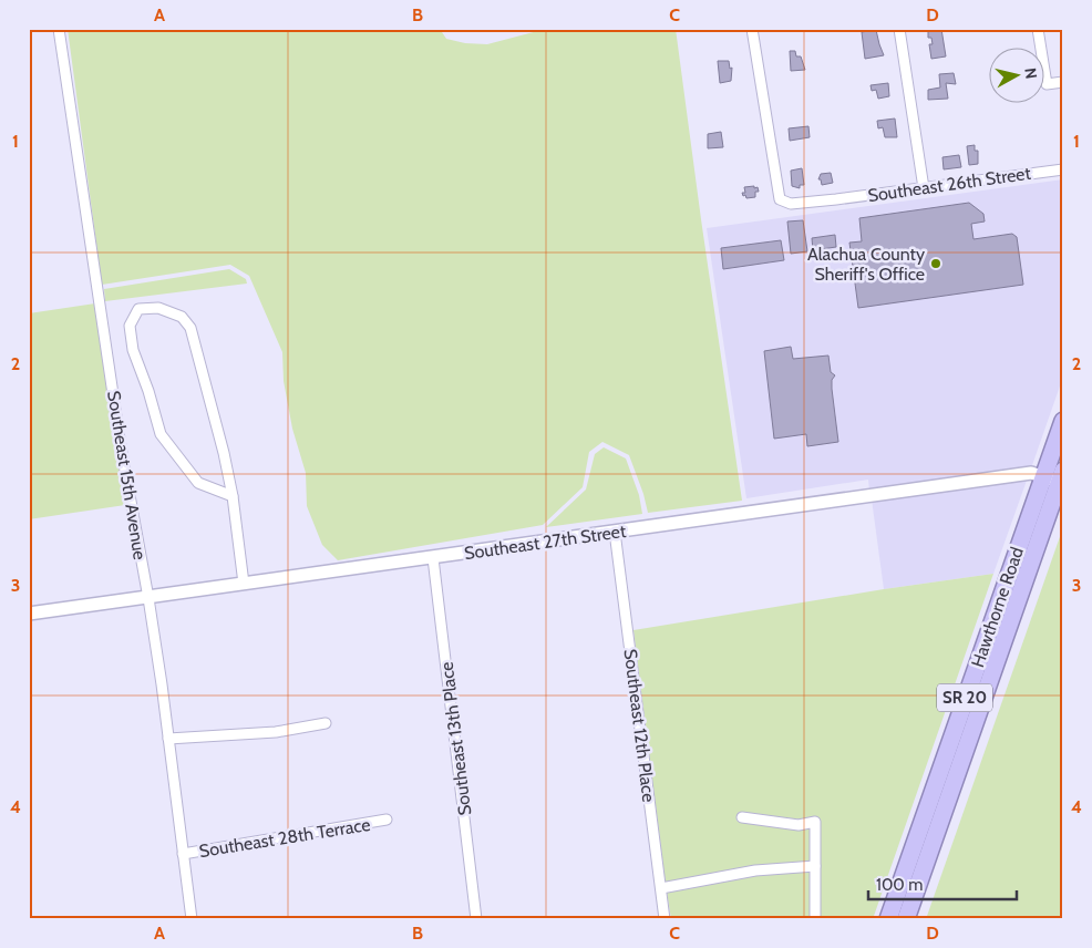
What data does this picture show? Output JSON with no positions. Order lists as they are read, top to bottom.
{
  "streets": {
    "highway": ["Hawthorne Road", "SR 20"],
    "street": [
      "Southeast 26th Street",
      "Southeast 15th Avenue",
      "Southeast 27th Street",
      "Southeast 12th Place",
      "Southeast 13th Place",
      "Southeast 28th Terrace"
    ]
  },
  "crossings": [
    ["Southeast 15th Avenue", "Southeast 27th Street"],
    ["Southeast 15th Avenue", "Southeast 28th Terrace"],
    ["Southeast 27th Street", "Hawthorne Road"],
    ["Southeast 27th Street", "Southeast 12th Place"],
    ["Southeast 27th Street", "Southeast 13th Place"]
  ],
  "places": ["Alachua County Sheriff's Office"],
  "scale_bar": "100 m",
  "north": "right",
  "grid": {
    "columns": [
      "A",
      "B",
      "C",
      "D"
    ],
    "rows": [
      "1",
      "2",
      "3",
      "4"
    ]
  }
}
